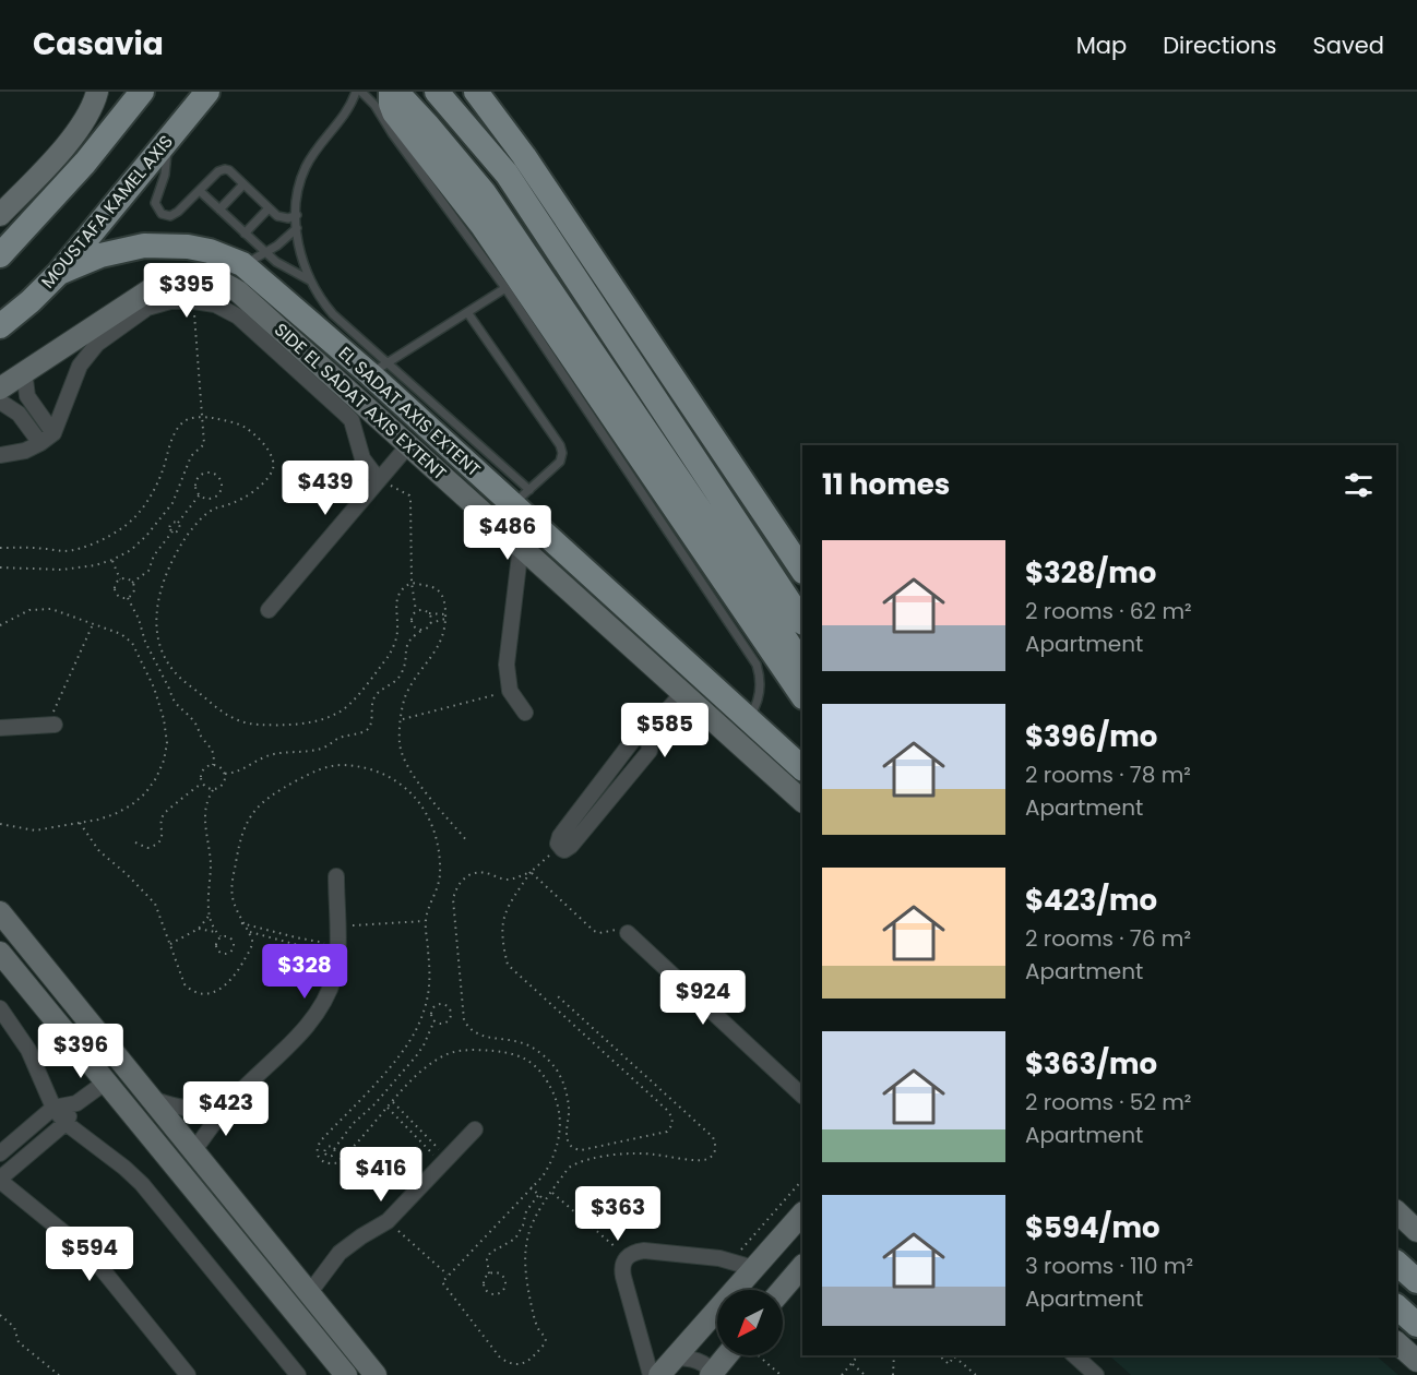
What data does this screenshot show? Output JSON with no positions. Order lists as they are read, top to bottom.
{
  "streets": {
    "main road": ["MOUSTAFA KAMEL AXIS", "EL SADAT AXIS EXTENT"],
    "street": ["SIDE EL SADAT AXIS EXTENT"]
  },
  "crossings": [
    ["MOUSTAFA KAMEL AXIS", "EL SADAT AXIS EXTENT"]
  ],
  "north": "bottom left",
  "page": {
    "header": "Casavia",
    "nav": ["Map", "Directions", "Saved"],
    "price": [
      "$395",
      "$439",
      "$486",
      "$585",
      "$328",
      "$924",
      "$396",
      "$423",
      "$416",
      "$363",
      "$594"
    ],
    "heading": "11 homes",
    "list": [
      {
        "name": "$328/mo",
        "note": "2 rooms · 62 m² · Apartment"
      },
      {
        "name": "$396/mo",
        "note": "2 rooms · 78 m² · Apartment"
      },
      {
        "name": "$423/mo",
        "note": "2 rooms · 76 m² · Apartment"
      },
      {
        "name": "$363/mo",
        "note": "2 rooms · 52 m² · Apartment"
      },
      {
        "name": "$594/mo",
        "note": "3 rooms · 110 m² · Apartment"
      }
    ]
  }
}
